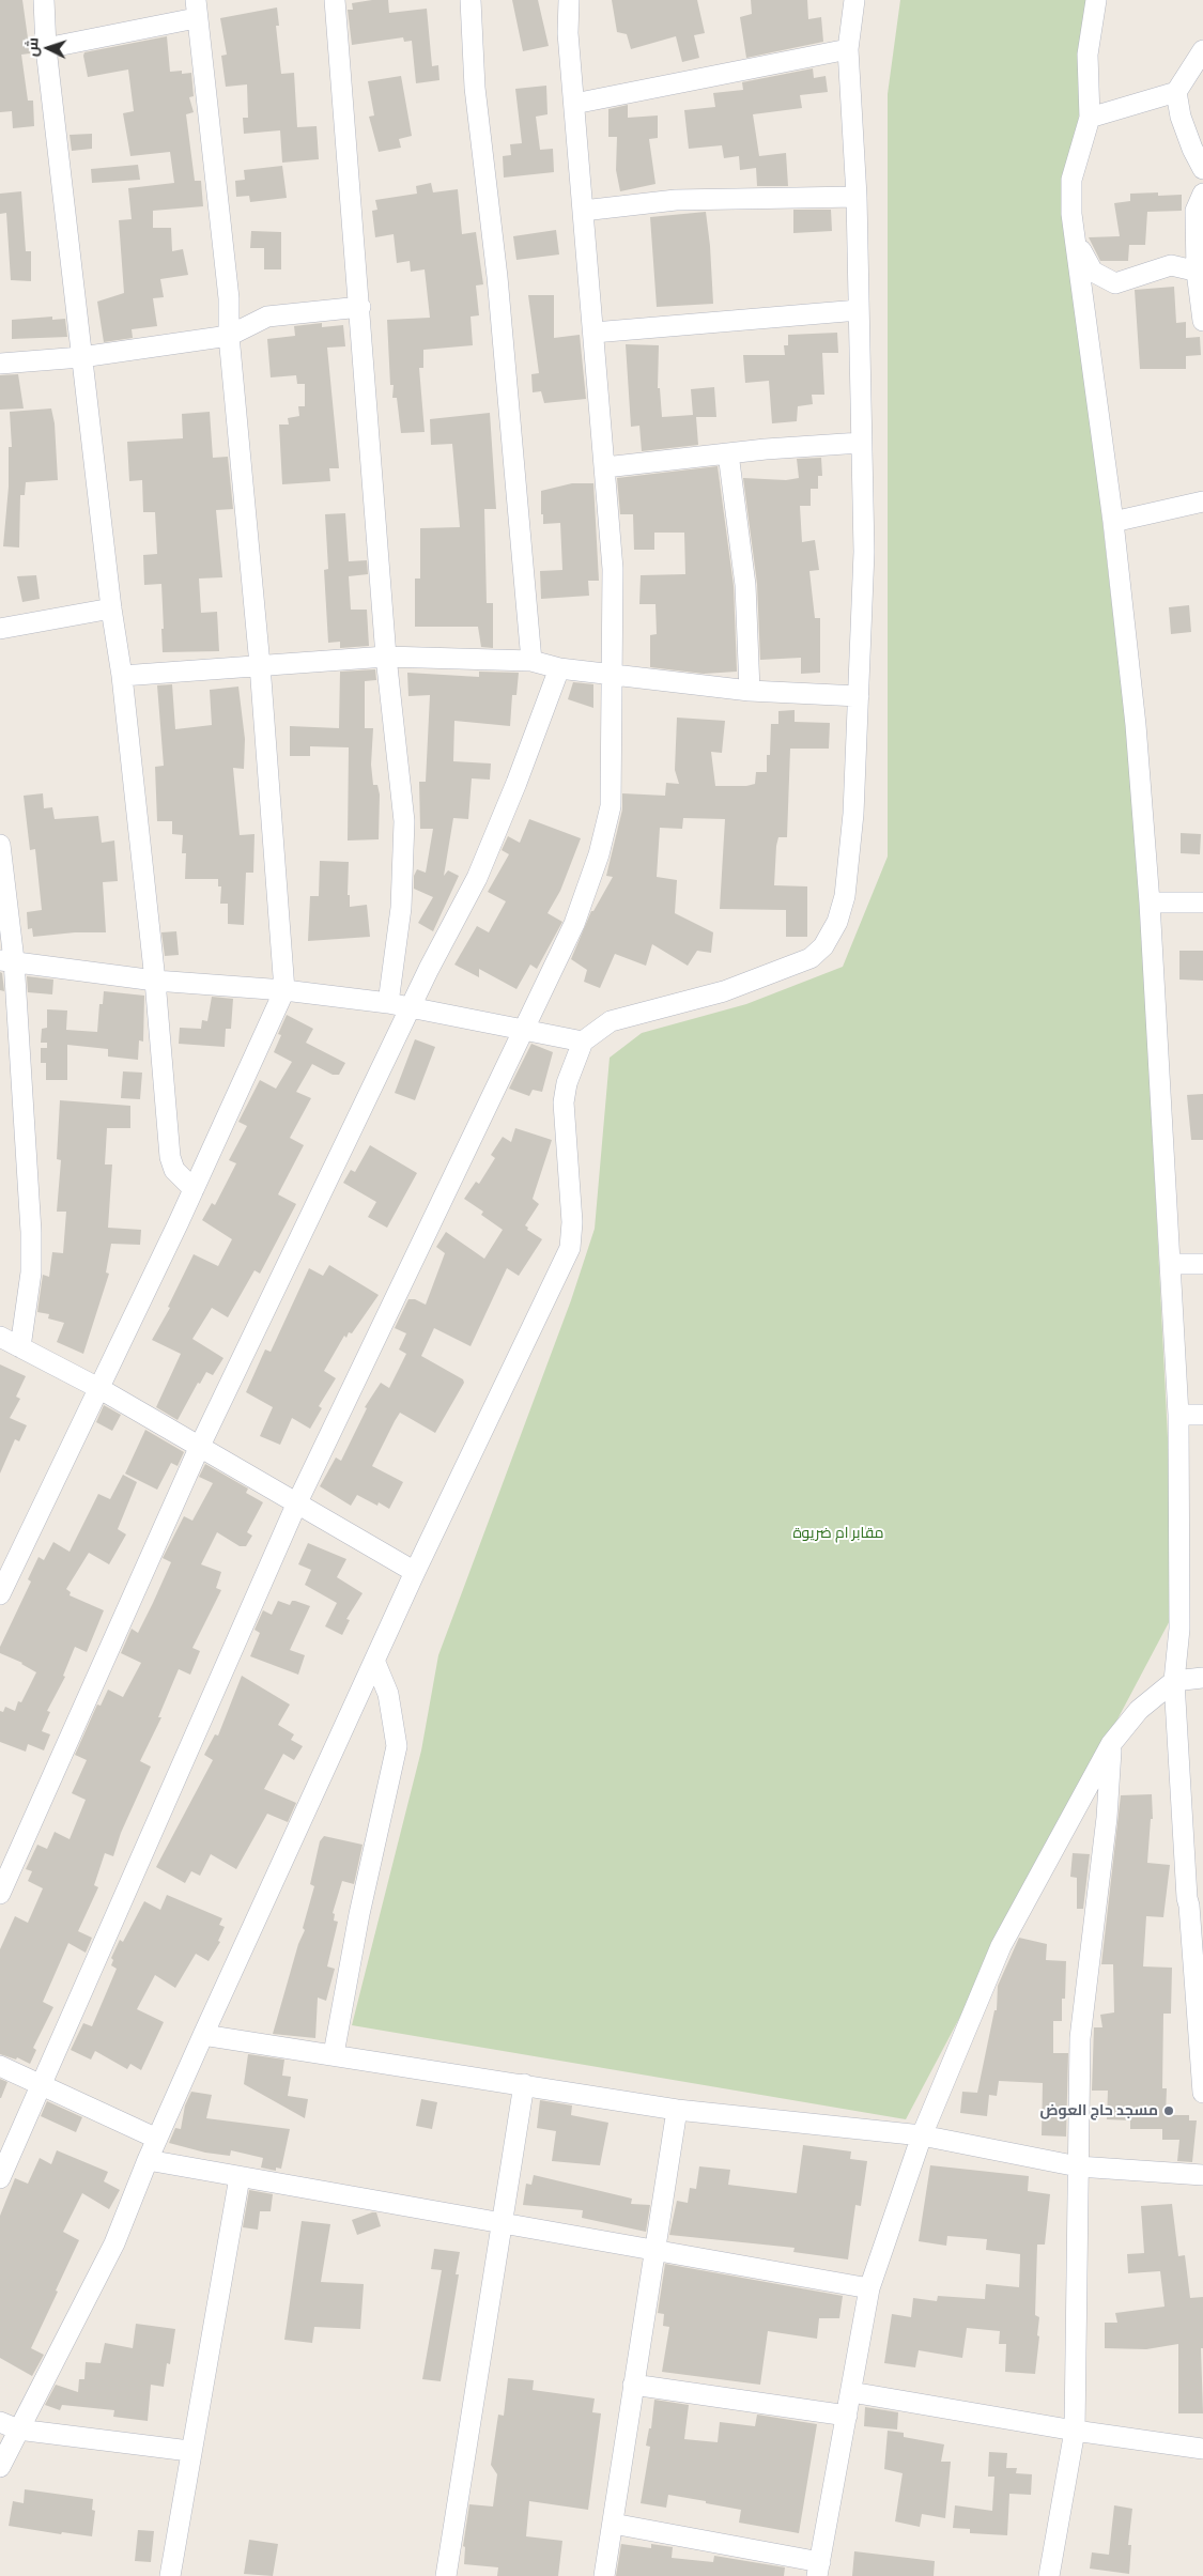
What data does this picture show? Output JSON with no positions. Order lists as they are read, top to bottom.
{
  "parks": ["مقابر ام ضريوة"],
  "places": ["مسجد حاج العوض"],
  "north": "left"
}
